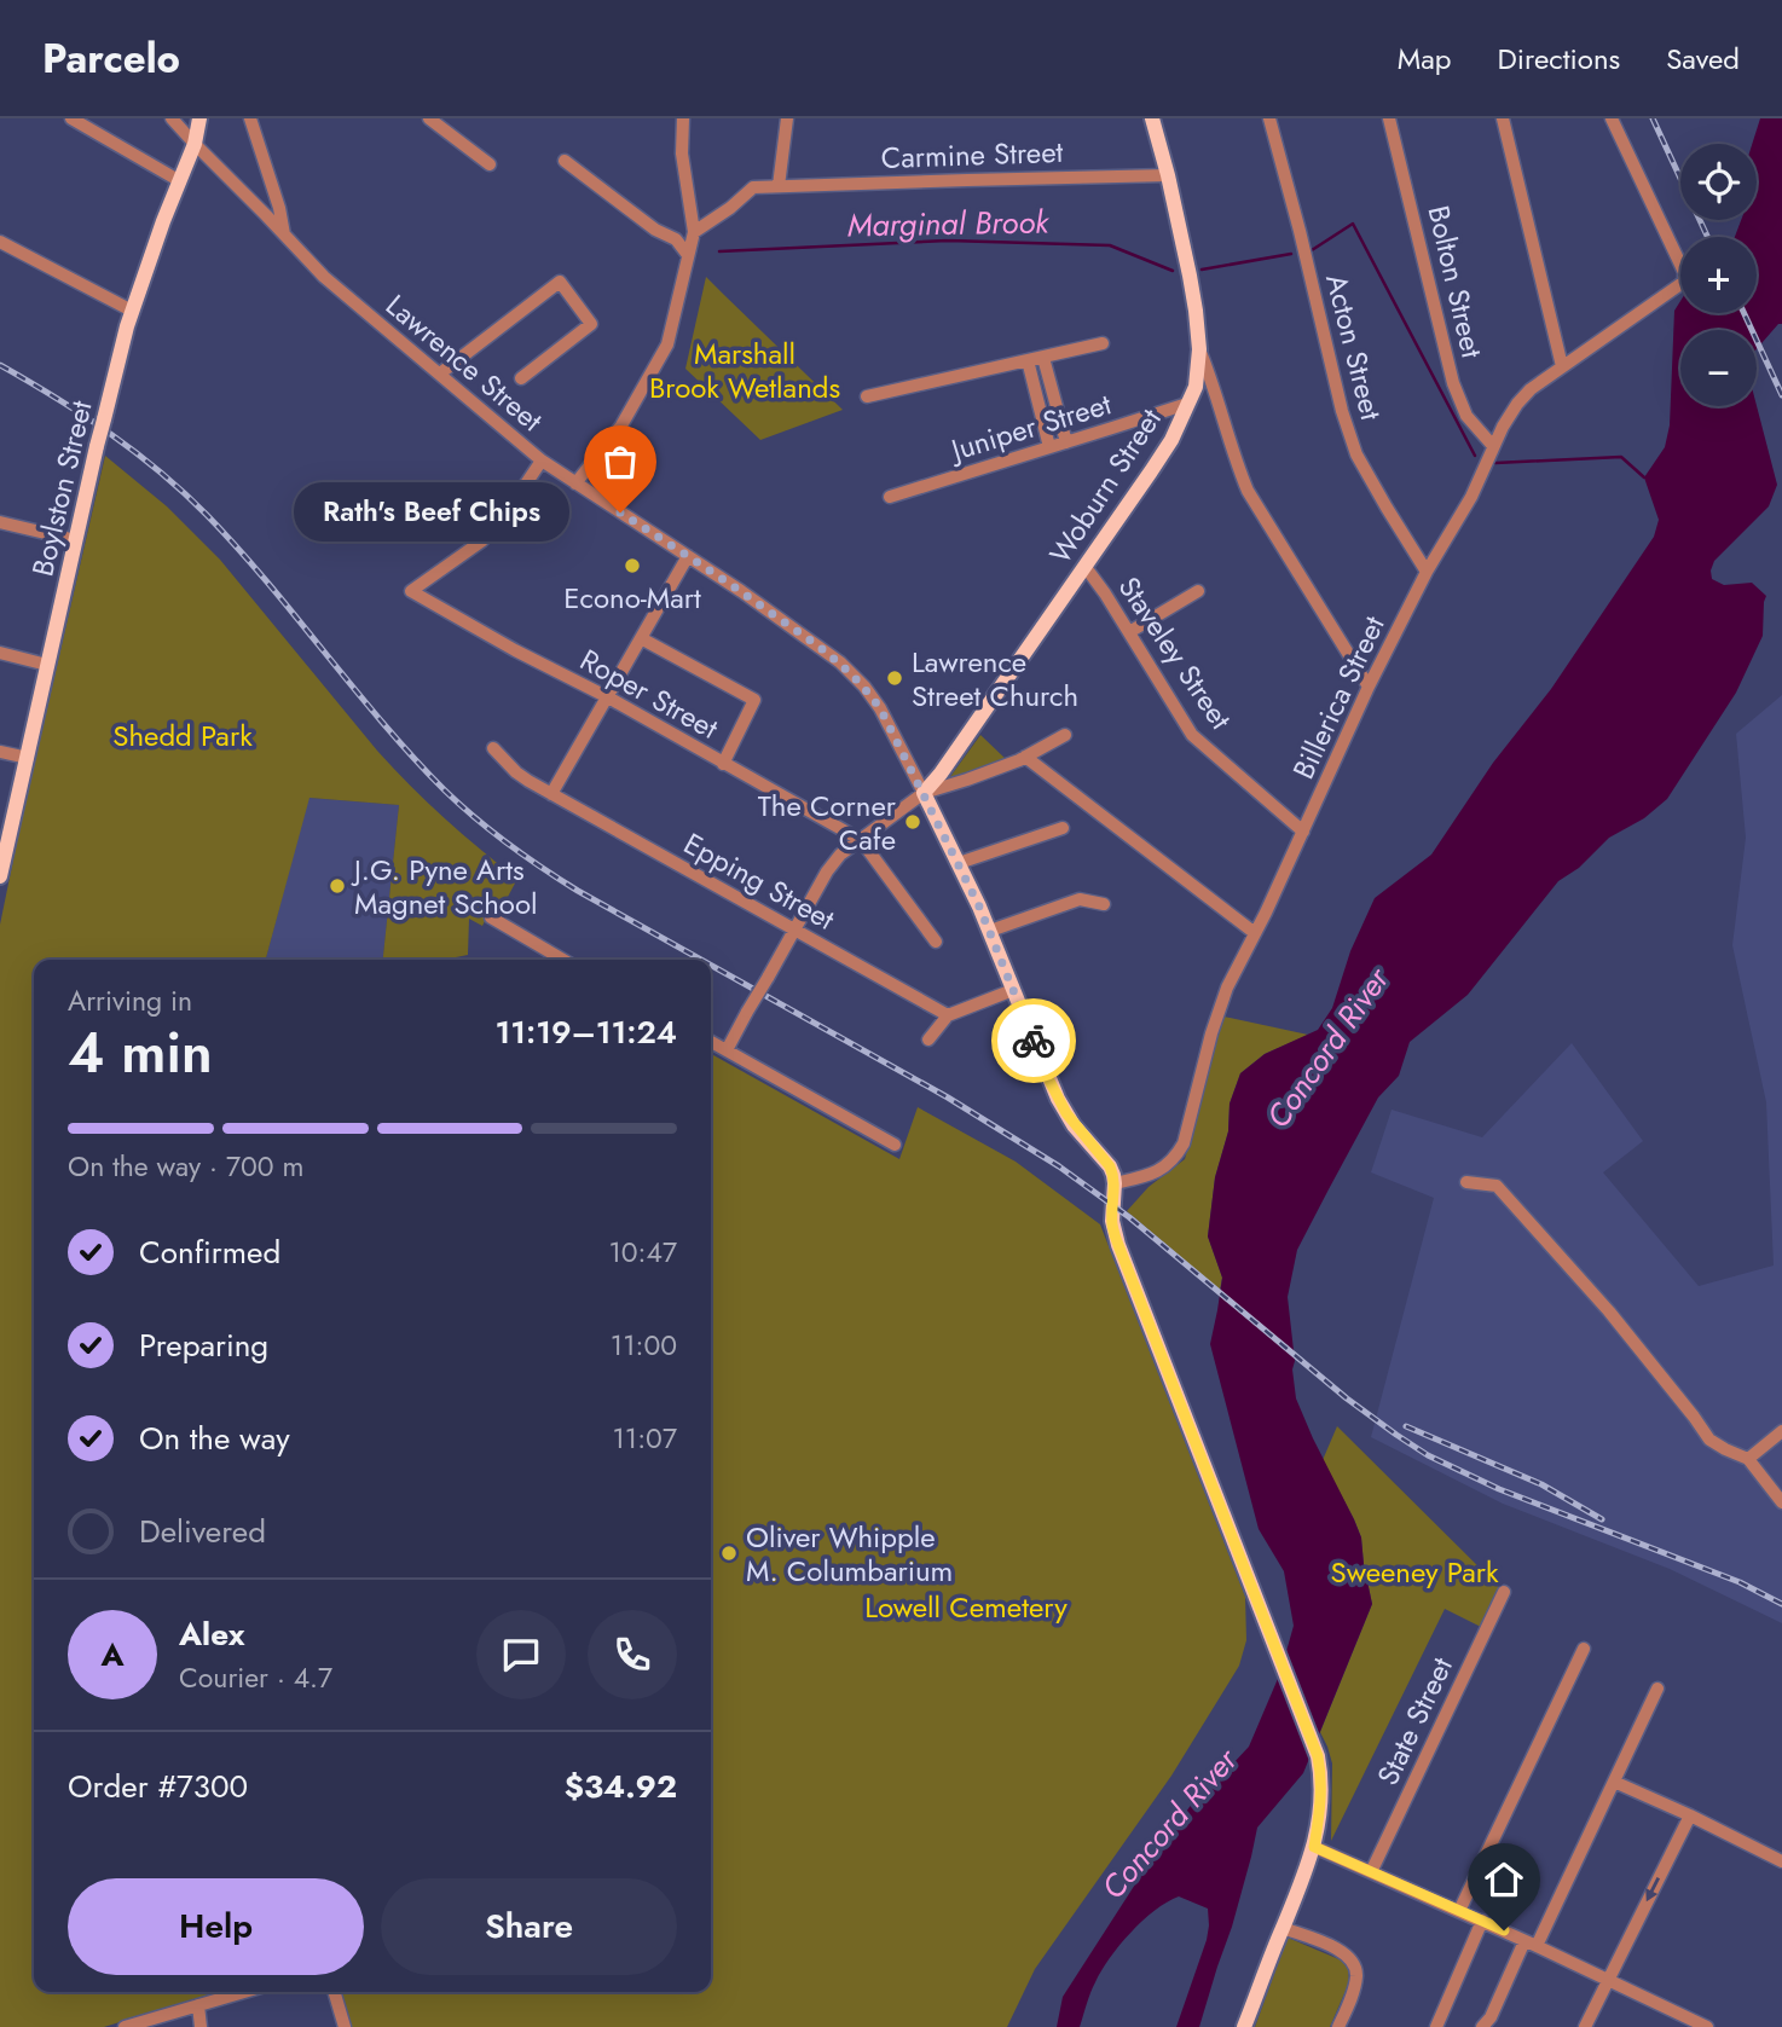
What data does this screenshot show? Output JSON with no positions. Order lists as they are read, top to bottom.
{
  "streets": {
    "main road": ["Lawrence Street", "Woburn Street", "Boylston Street"],
    "street": [
      "Carmine Street",
      "Bolton Street",
      "Acton Street",
      "Juniper Street",
      "Staveley Street",
      "Roper Street",
      "Billerica Street",
      "Epping Street",
      "State Street"
    ]
  },
  "crossings": [
    ["Carmine Street", "Woburn Street"],
    ["Bolton Street", "Billerica Street"],
    ["Acton Street", "Billerica Street"],
    ["Lawrence Street", "Woburn Street"],
    ["Lawrence Street", "Boylston Street"],
    ["Lawrence Street", "Roper Street"],
    ["Lawrence Street", "Billerica Street"],
    ["Juniper Street", "Woburn Street"],
    ["Woburn Street", "Staveley Street"],
    ["Staveley Street", "Billerica Street"]
  ],
  "water": ["Marginal Brook", "Concord River"],
  "parks": [
    "Marshall Brook Wetlands",
    "Shedd Park",
    "Sweeney Park",
    "Lowell Cemetery"
  ],
  "places": [
    "Rath's Beef Chips",
    "Econo-Mart",
    "Lawrence Street Church",
    "The Corner Cafe",
    "J.G. Pyne Arts Magnet School",
    "Oliver Whipple M. Columbarium"
  ],
  "page": {
    "header": "Parcelo",
    "nav": ["Map", "Directions", "Saved"],
    "map_buttons": ["+", "−"],
    "bubble": "Rath's Beef Chips",
    "heading": ["4 min", "Arriving in", "11:19–11:24"],
    "panel": [
      "Alex",
      "Courier · 4.7",
      "Order #7300",
      "$34.92"
    ],
    "bar": "On the way · 700 m",
    "list": [
      ["Confirmed", "10:47"],
      ["Preparing", "11:00"],
      ["On the way", "11:07"],
      "Delivered"
    ],
    "round": "A",
    "buttons": ["Help", "Share"]
  }
}
